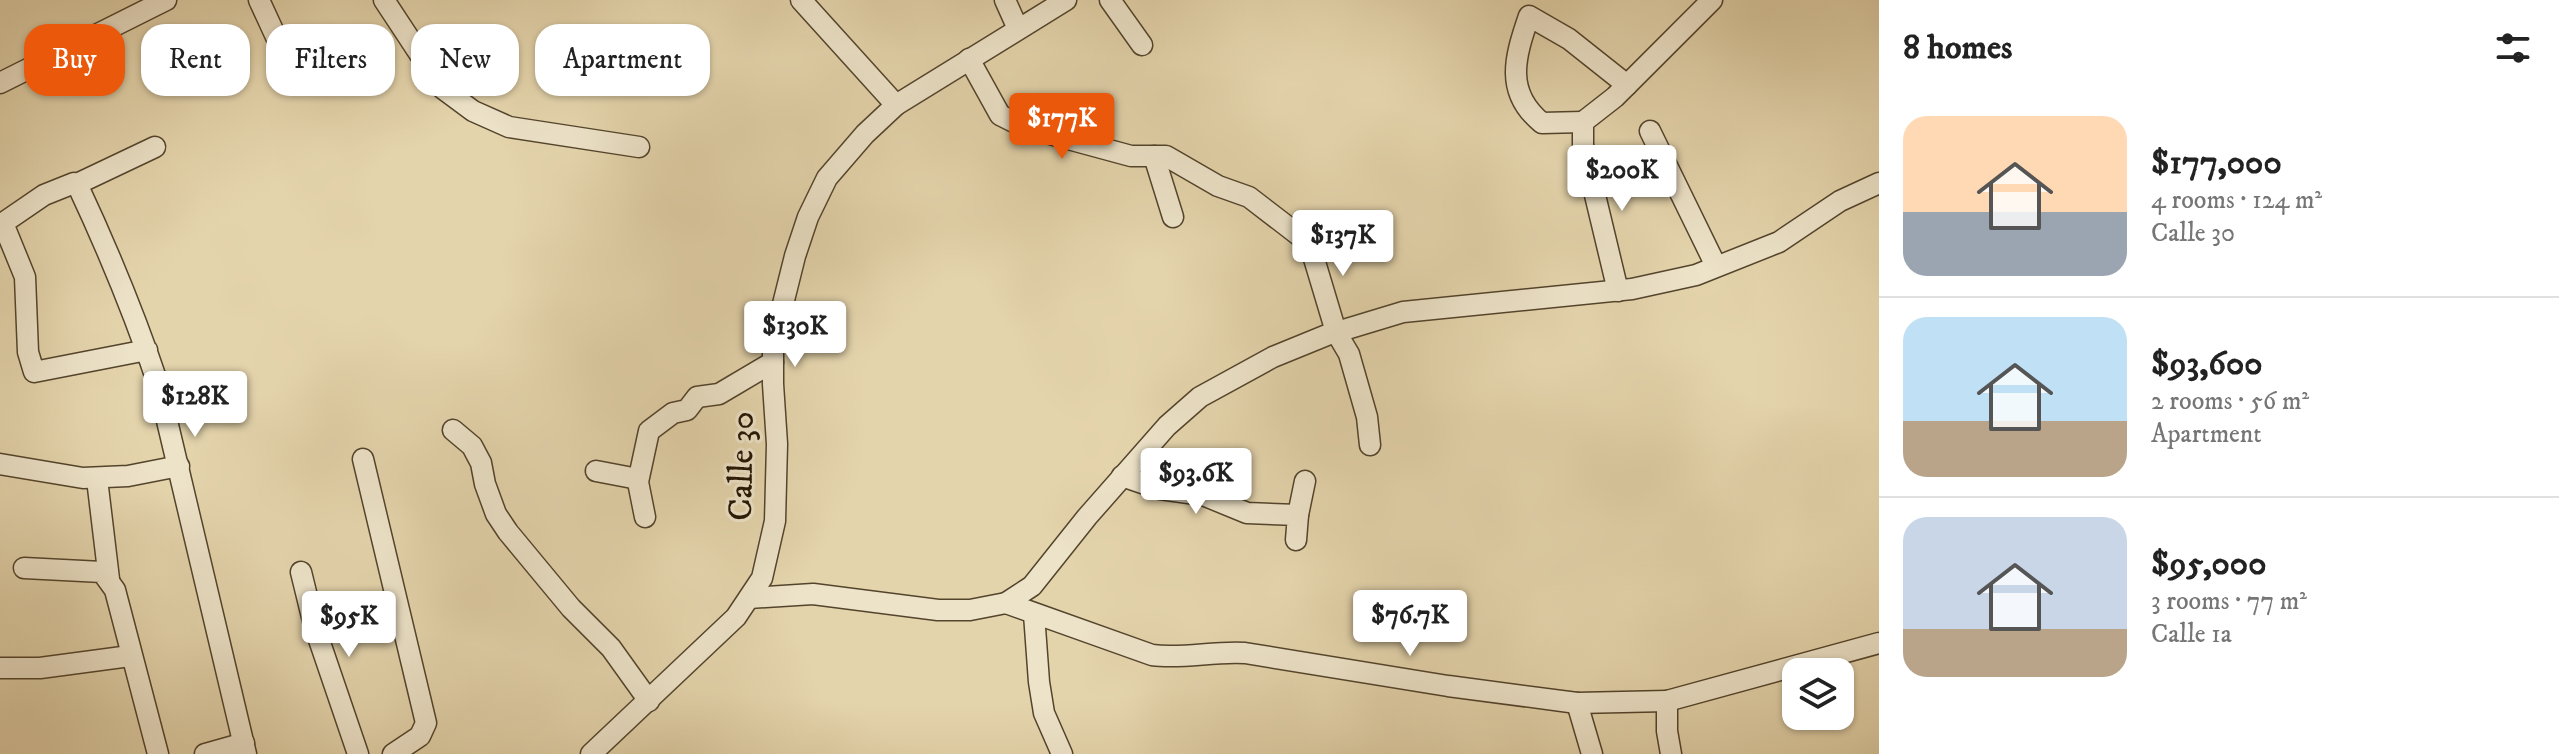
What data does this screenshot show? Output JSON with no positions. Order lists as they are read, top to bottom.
{
  "streets": {
    "street": ["Calle 30"]
  },
  "page": {
    "heading": "8 homes",
    "chip": [
      "Buy",
      "Rent",
      "Filters",
      "New",
      "Apartment"
    ],
    "price": [
      "$177K",
      "$200K",
      "$137K",
      "$130K",
      "$128K",
      "$93.6K",
      "$76.7K",
      "$95K"
    ],
    "list": [
      {
        "name": "$177,000",
        "note": "4 rooms · 124 m² · Calle 30"
      },
      {
        "name": "$93,600",
        "note": "2 rooms · 56 m² · Apartment"
      },
      {
        "name": "$95,000",
        "note": "3 rooms · 77 m² · Calle 1a"
      }
    ]
  }
}
